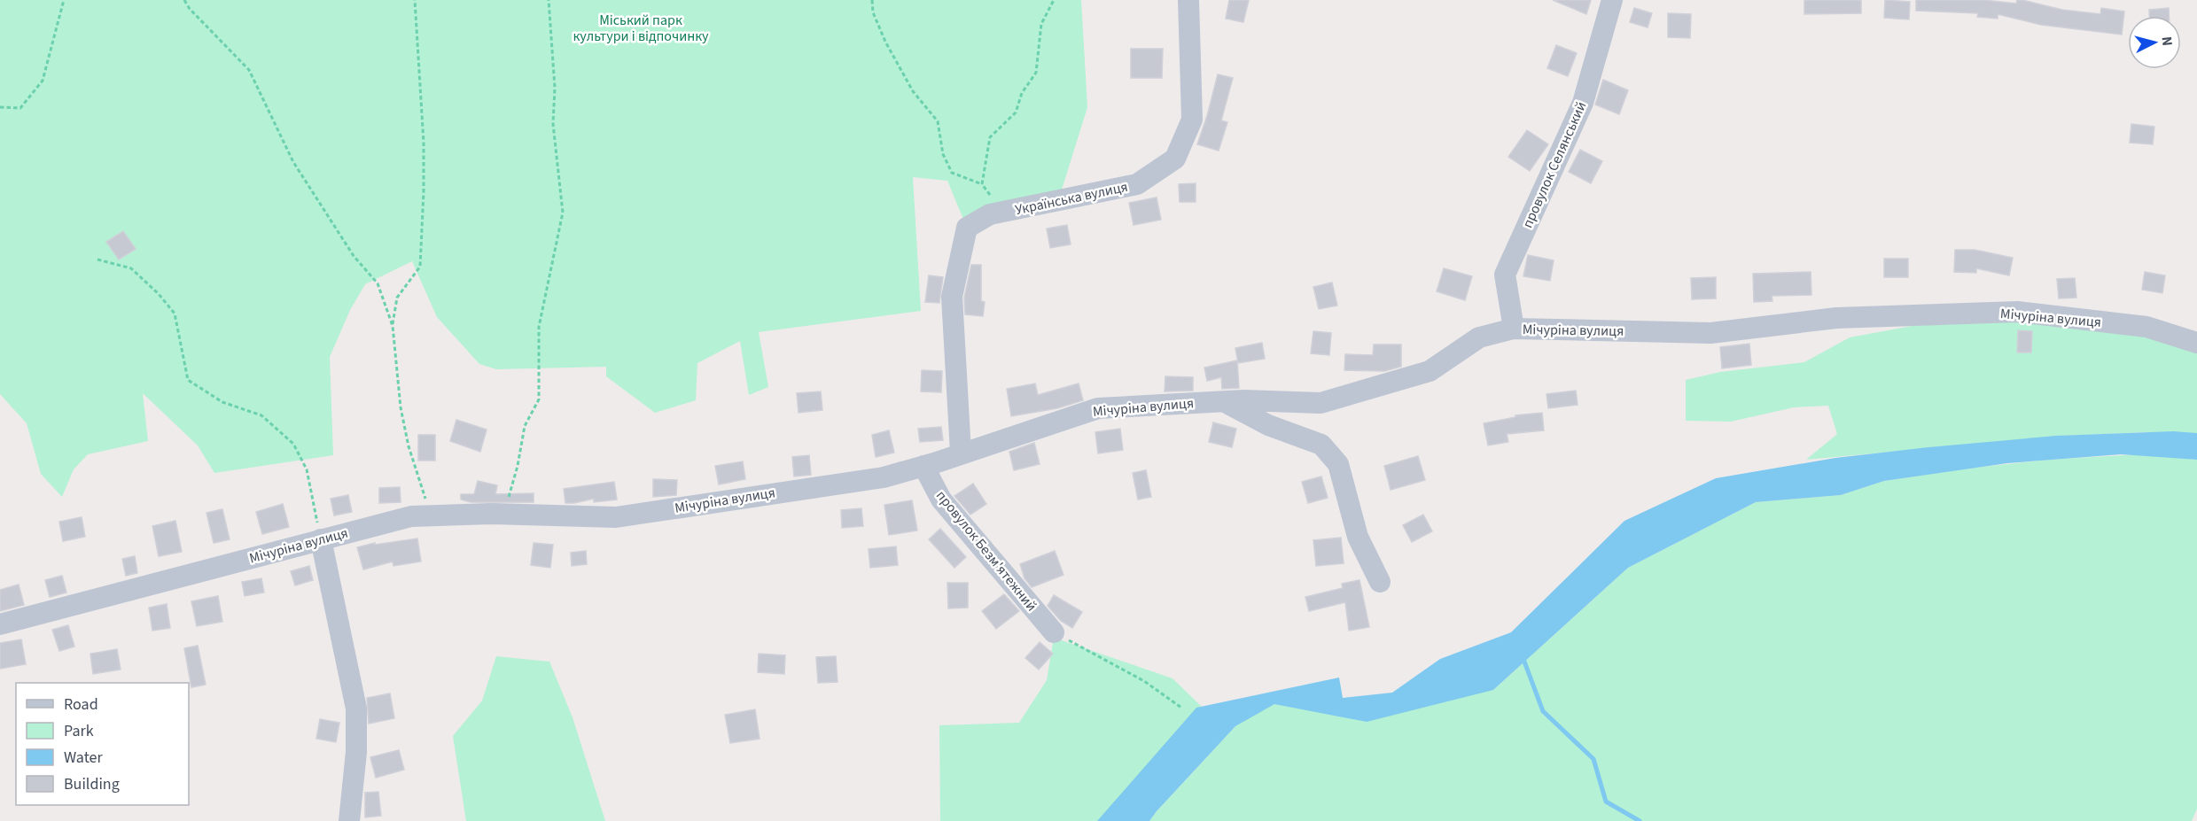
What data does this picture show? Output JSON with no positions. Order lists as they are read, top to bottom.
{
  "streets": {
    "street": [
      "провулок Селянський",
      "Українська вулиця",
      "Мічуріна вулиця",
      "провулок Безм'ятежний"
    ]
  },
  "crossings": [
    ["провулок Селянський", "Мічуріна вулиця"],
    ["Мічуріна вулиця", "провулок Безм'ятежний"]
  ],
  "parks": ["Міський парк культури і відпочинку"],
  "legend": [
    "Road",
    "Park",
    "Water",
    "Building"
  ],
  "north": "right"
}
